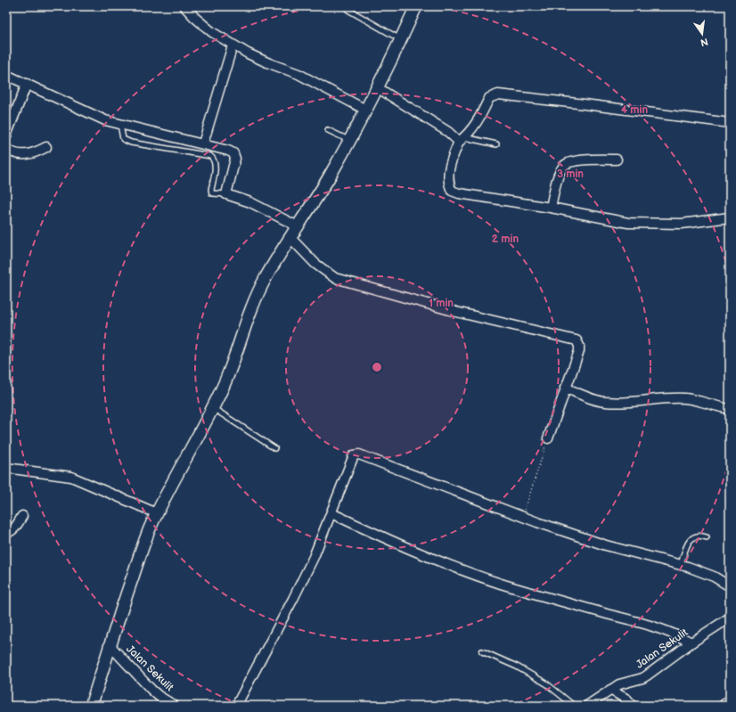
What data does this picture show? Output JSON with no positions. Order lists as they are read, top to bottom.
{
  "streets": {
    "street": ["Jalan Sekulit"]
  },
  "north": "bottom",
  "rings": [
    "4 min",
    "3 min",
    "2 min",
    "1 min"
  ]
}
